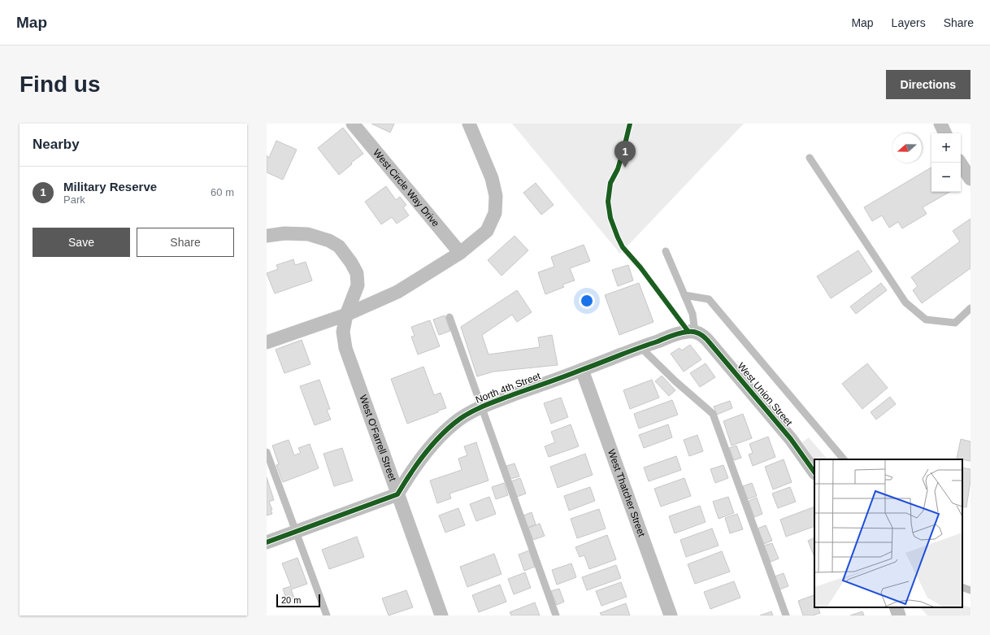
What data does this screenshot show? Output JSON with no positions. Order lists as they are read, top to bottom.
{
  "streets": {
    "street": [
      "West Circle Way Drive",
      "North 4th Street",
      "West Union Street",
      "West O'Farrell Street",
      "West Thatcher Street"
    ]
  },
  "crossings": [
    ["North 4th Street", "West Union Street"],
    ["North 4th Street", "West O'Farrell Street"],
    ["North 4th Street", "West Thatcher Street"]
  ],
  "scale_bar": "20 m",
  "north": "left",
  "page": {
    "header": "Map",
    "nav": ["Map", "Layers", "Share"],
    "buttons": [
      "Directions",
      ["Save", "Share"]
    ],
    "title": "Find us",
    "heading": "Nearby",
    "map_buttons": ["+", "−"],
    "pins": "1",
    "list": [
      {
        "mark": "1",
        "name": "Military Reserve",
        "note": "Park",
        "value": "60 m"
      }
    ],
    "scale": "20 m"
  }
}
